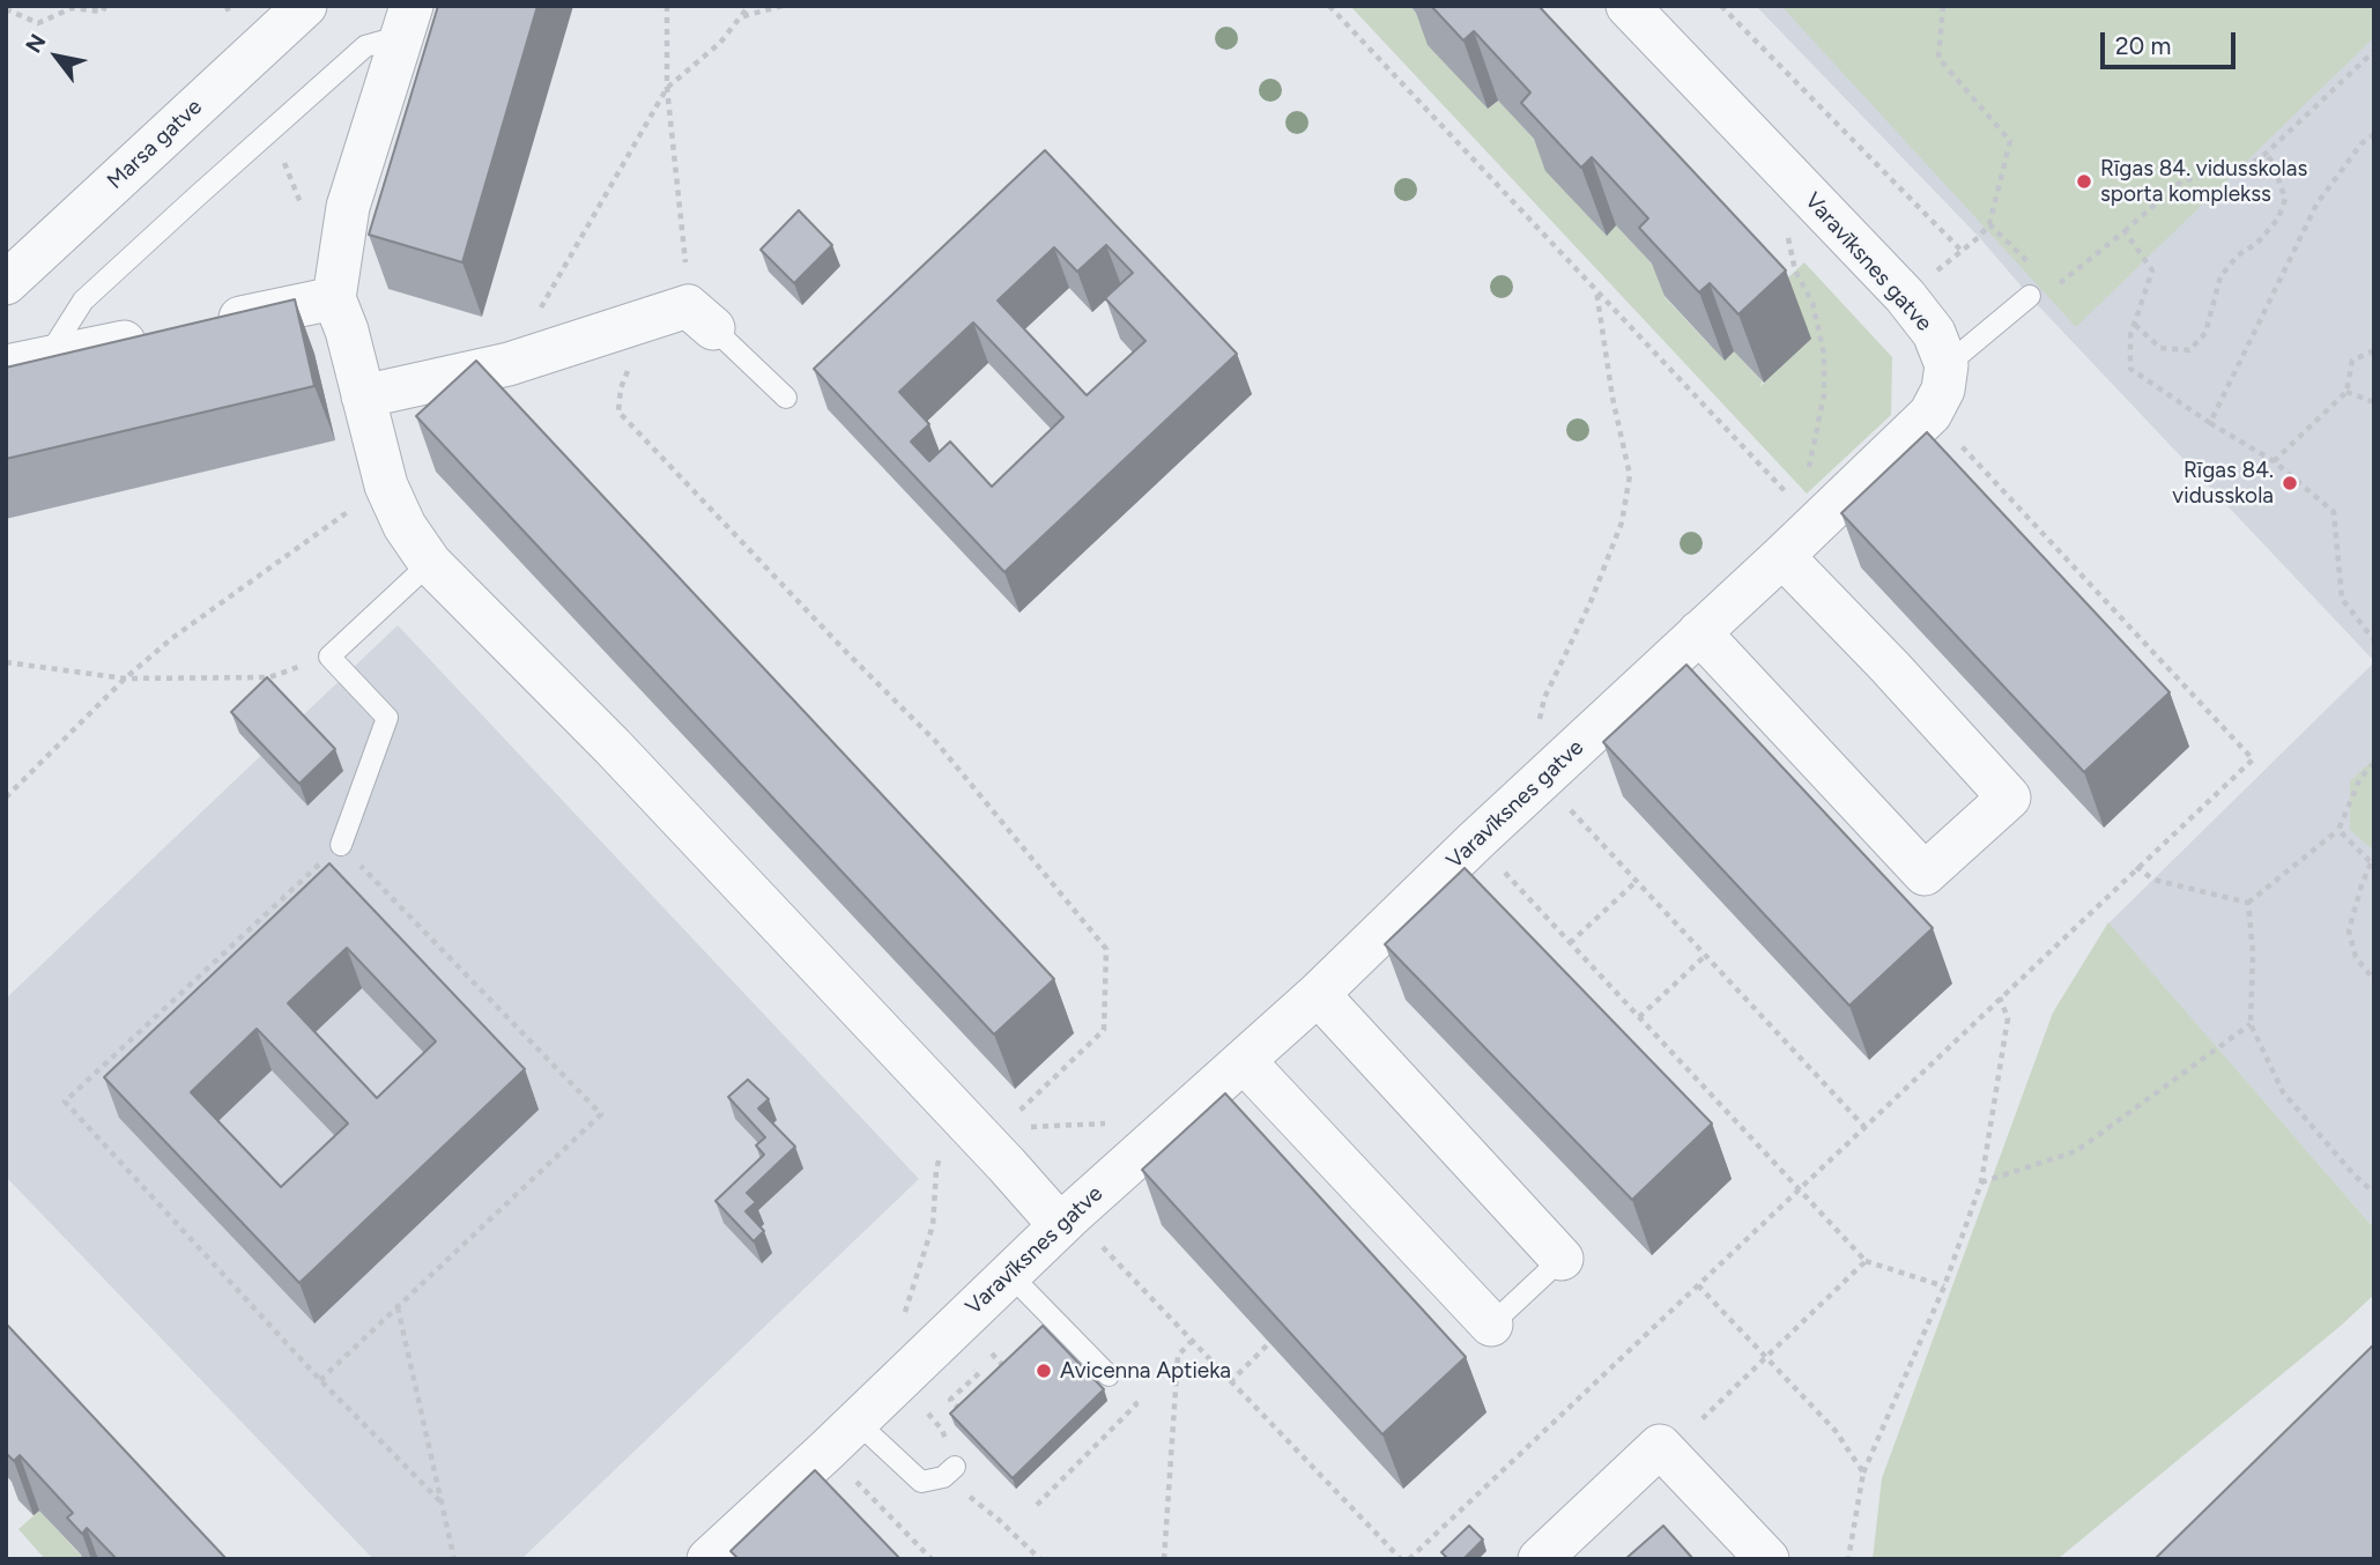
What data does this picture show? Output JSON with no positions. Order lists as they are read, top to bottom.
{
  "streets": {
    "street": ["Marsa gatve", "Varavīksnes gatve"]
  },
  "places": ["Rīgas 84. vidusskolas sporta komplekss", "Rīgas 84. vidusskola", "Avicenna Aptieka"],
  "scale_bar": "20 m",
  "north": "top left"
}
